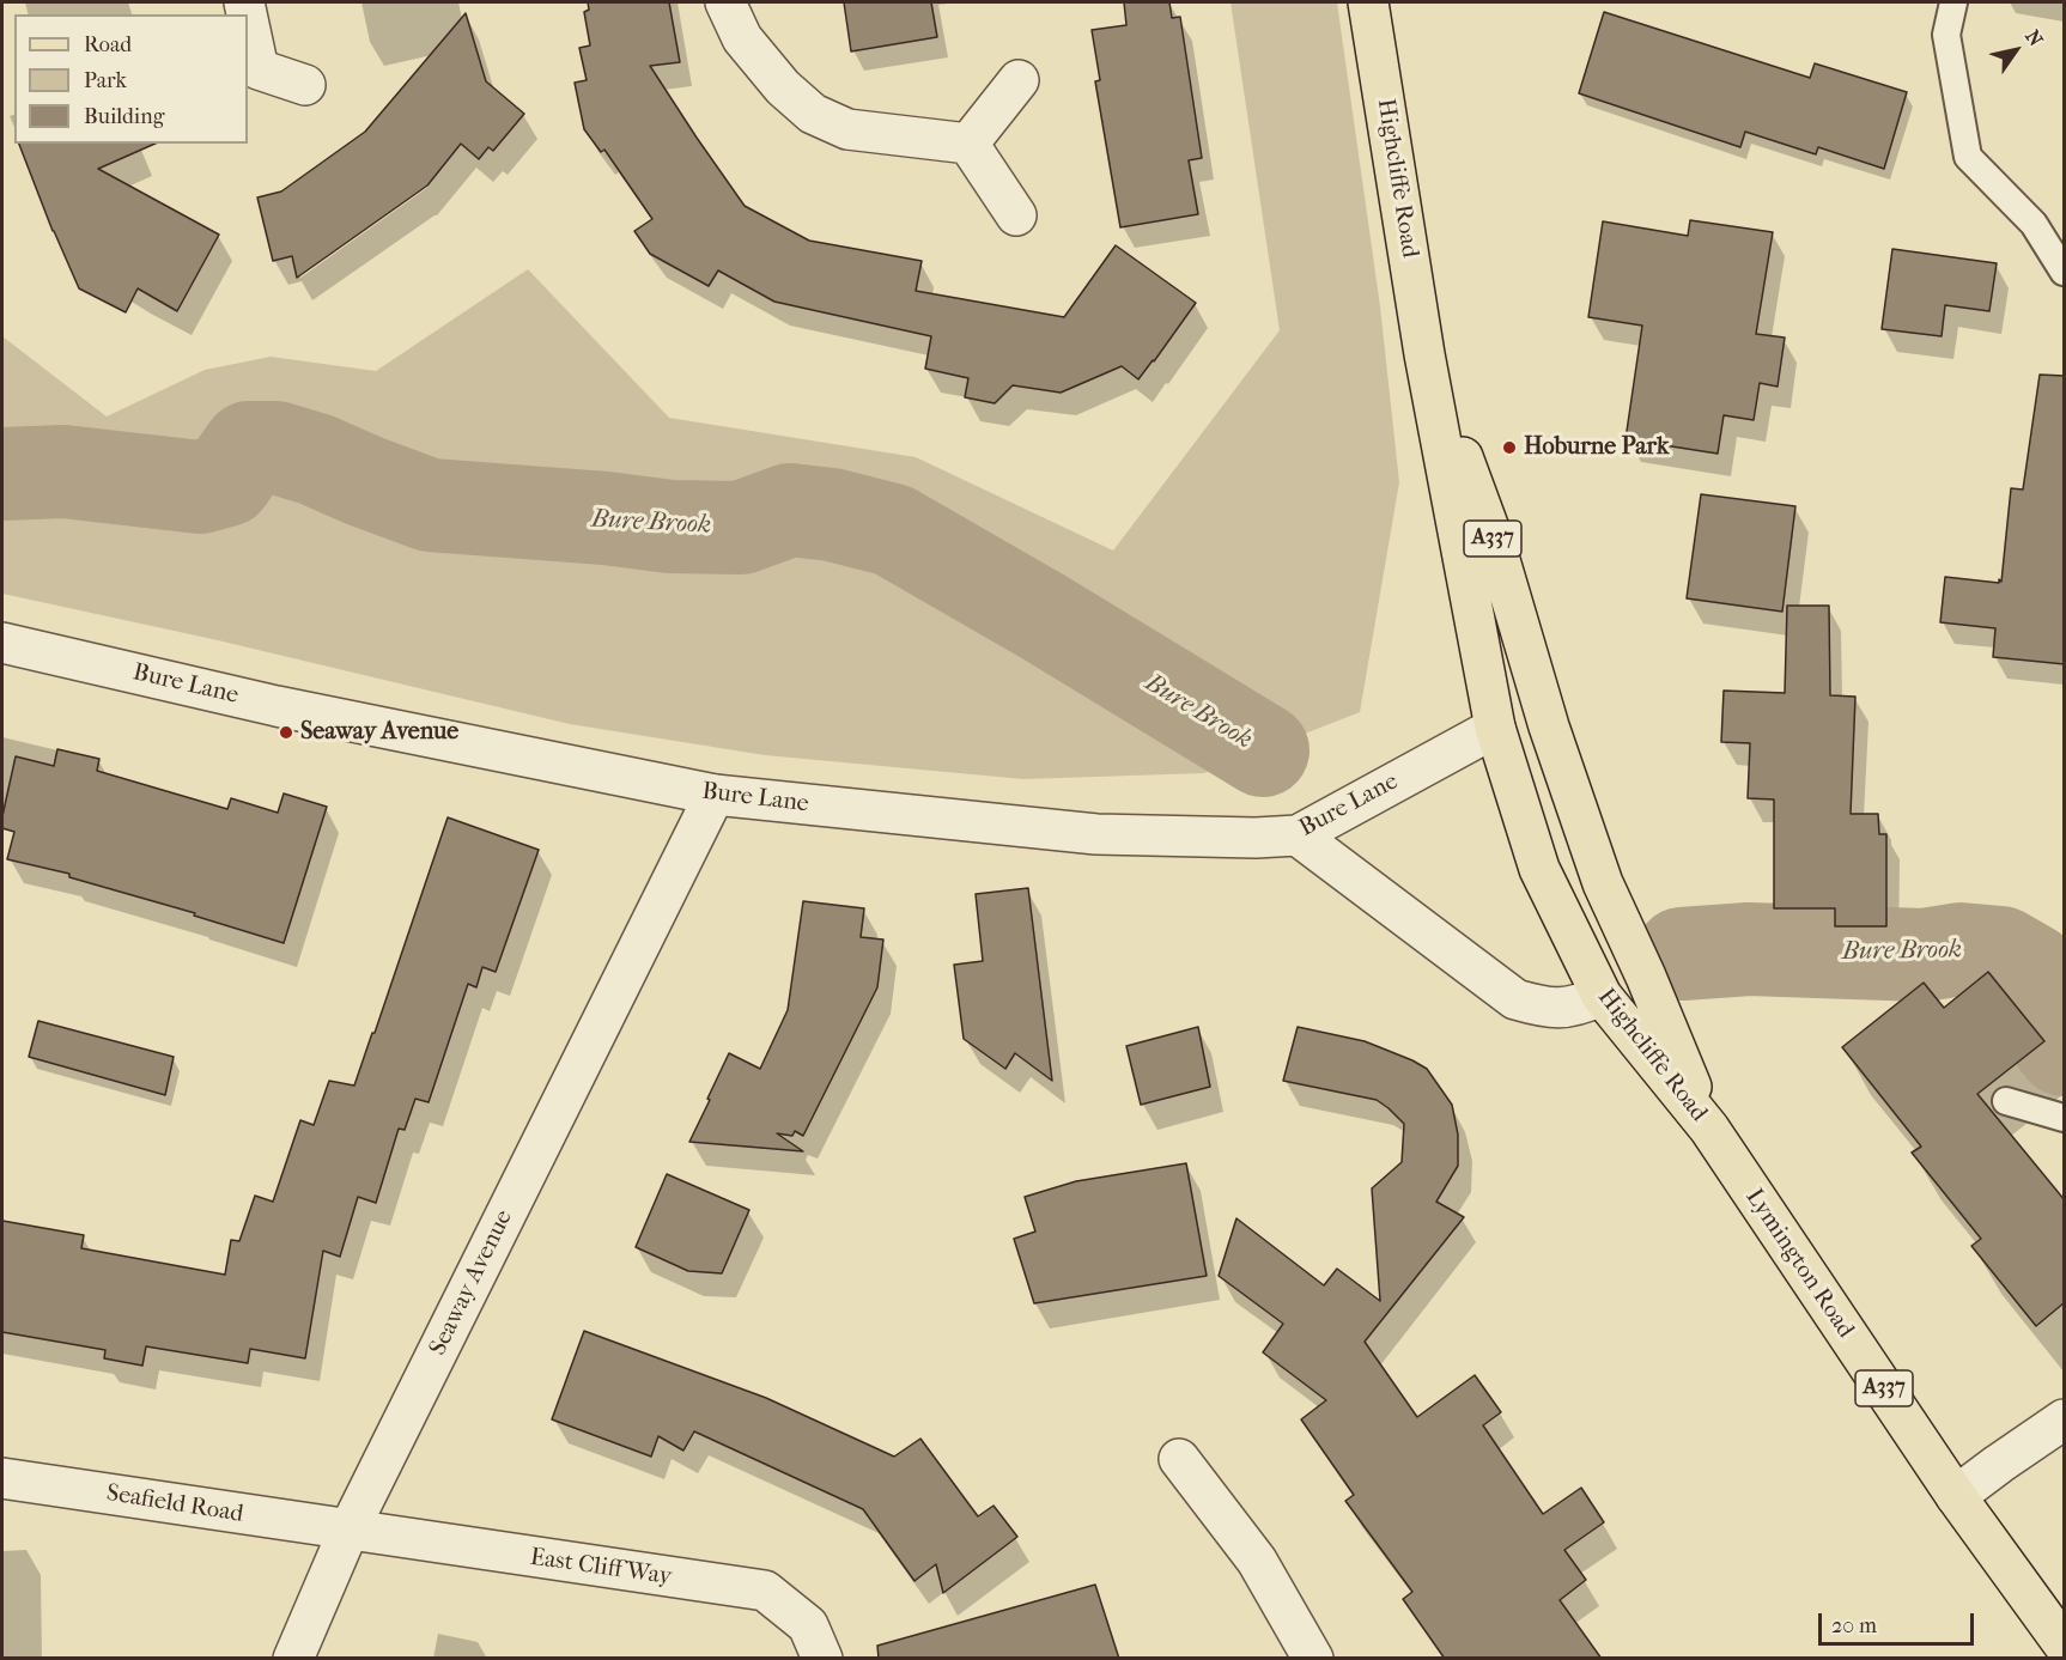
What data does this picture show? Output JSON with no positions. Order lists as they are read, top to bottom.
{
  "streets": {
    "main road": ["Highcliffe Road", "A337", "Lymington Road"],
    "street": [
      "Bure Lane",
      "Seaway Avenue",
      "Seafield Road",
      "East Cliff Way"
    ]
  },
  "crossings": [
    ["Highcliffe Road", "Bure Lane"],
    ["Highcliffe Road", "Lymington Road"],
    ["Bure Lane", "Seaway Avenue"],
    ["Seaway Avenue", "Seafield Road"],
    ["Seaway Avenue", "East Cliff Way"],
    ["Seafield Road", "East Cliff Way"]
  ],
  "water": ["Bure Brook"],
  "places": ["Hoburne Park", "Seaway Avenue"],
  "legend": ["Road", "Park", "Building"],
  "scale_bar": "20 m",
  "north": "top right"
}
